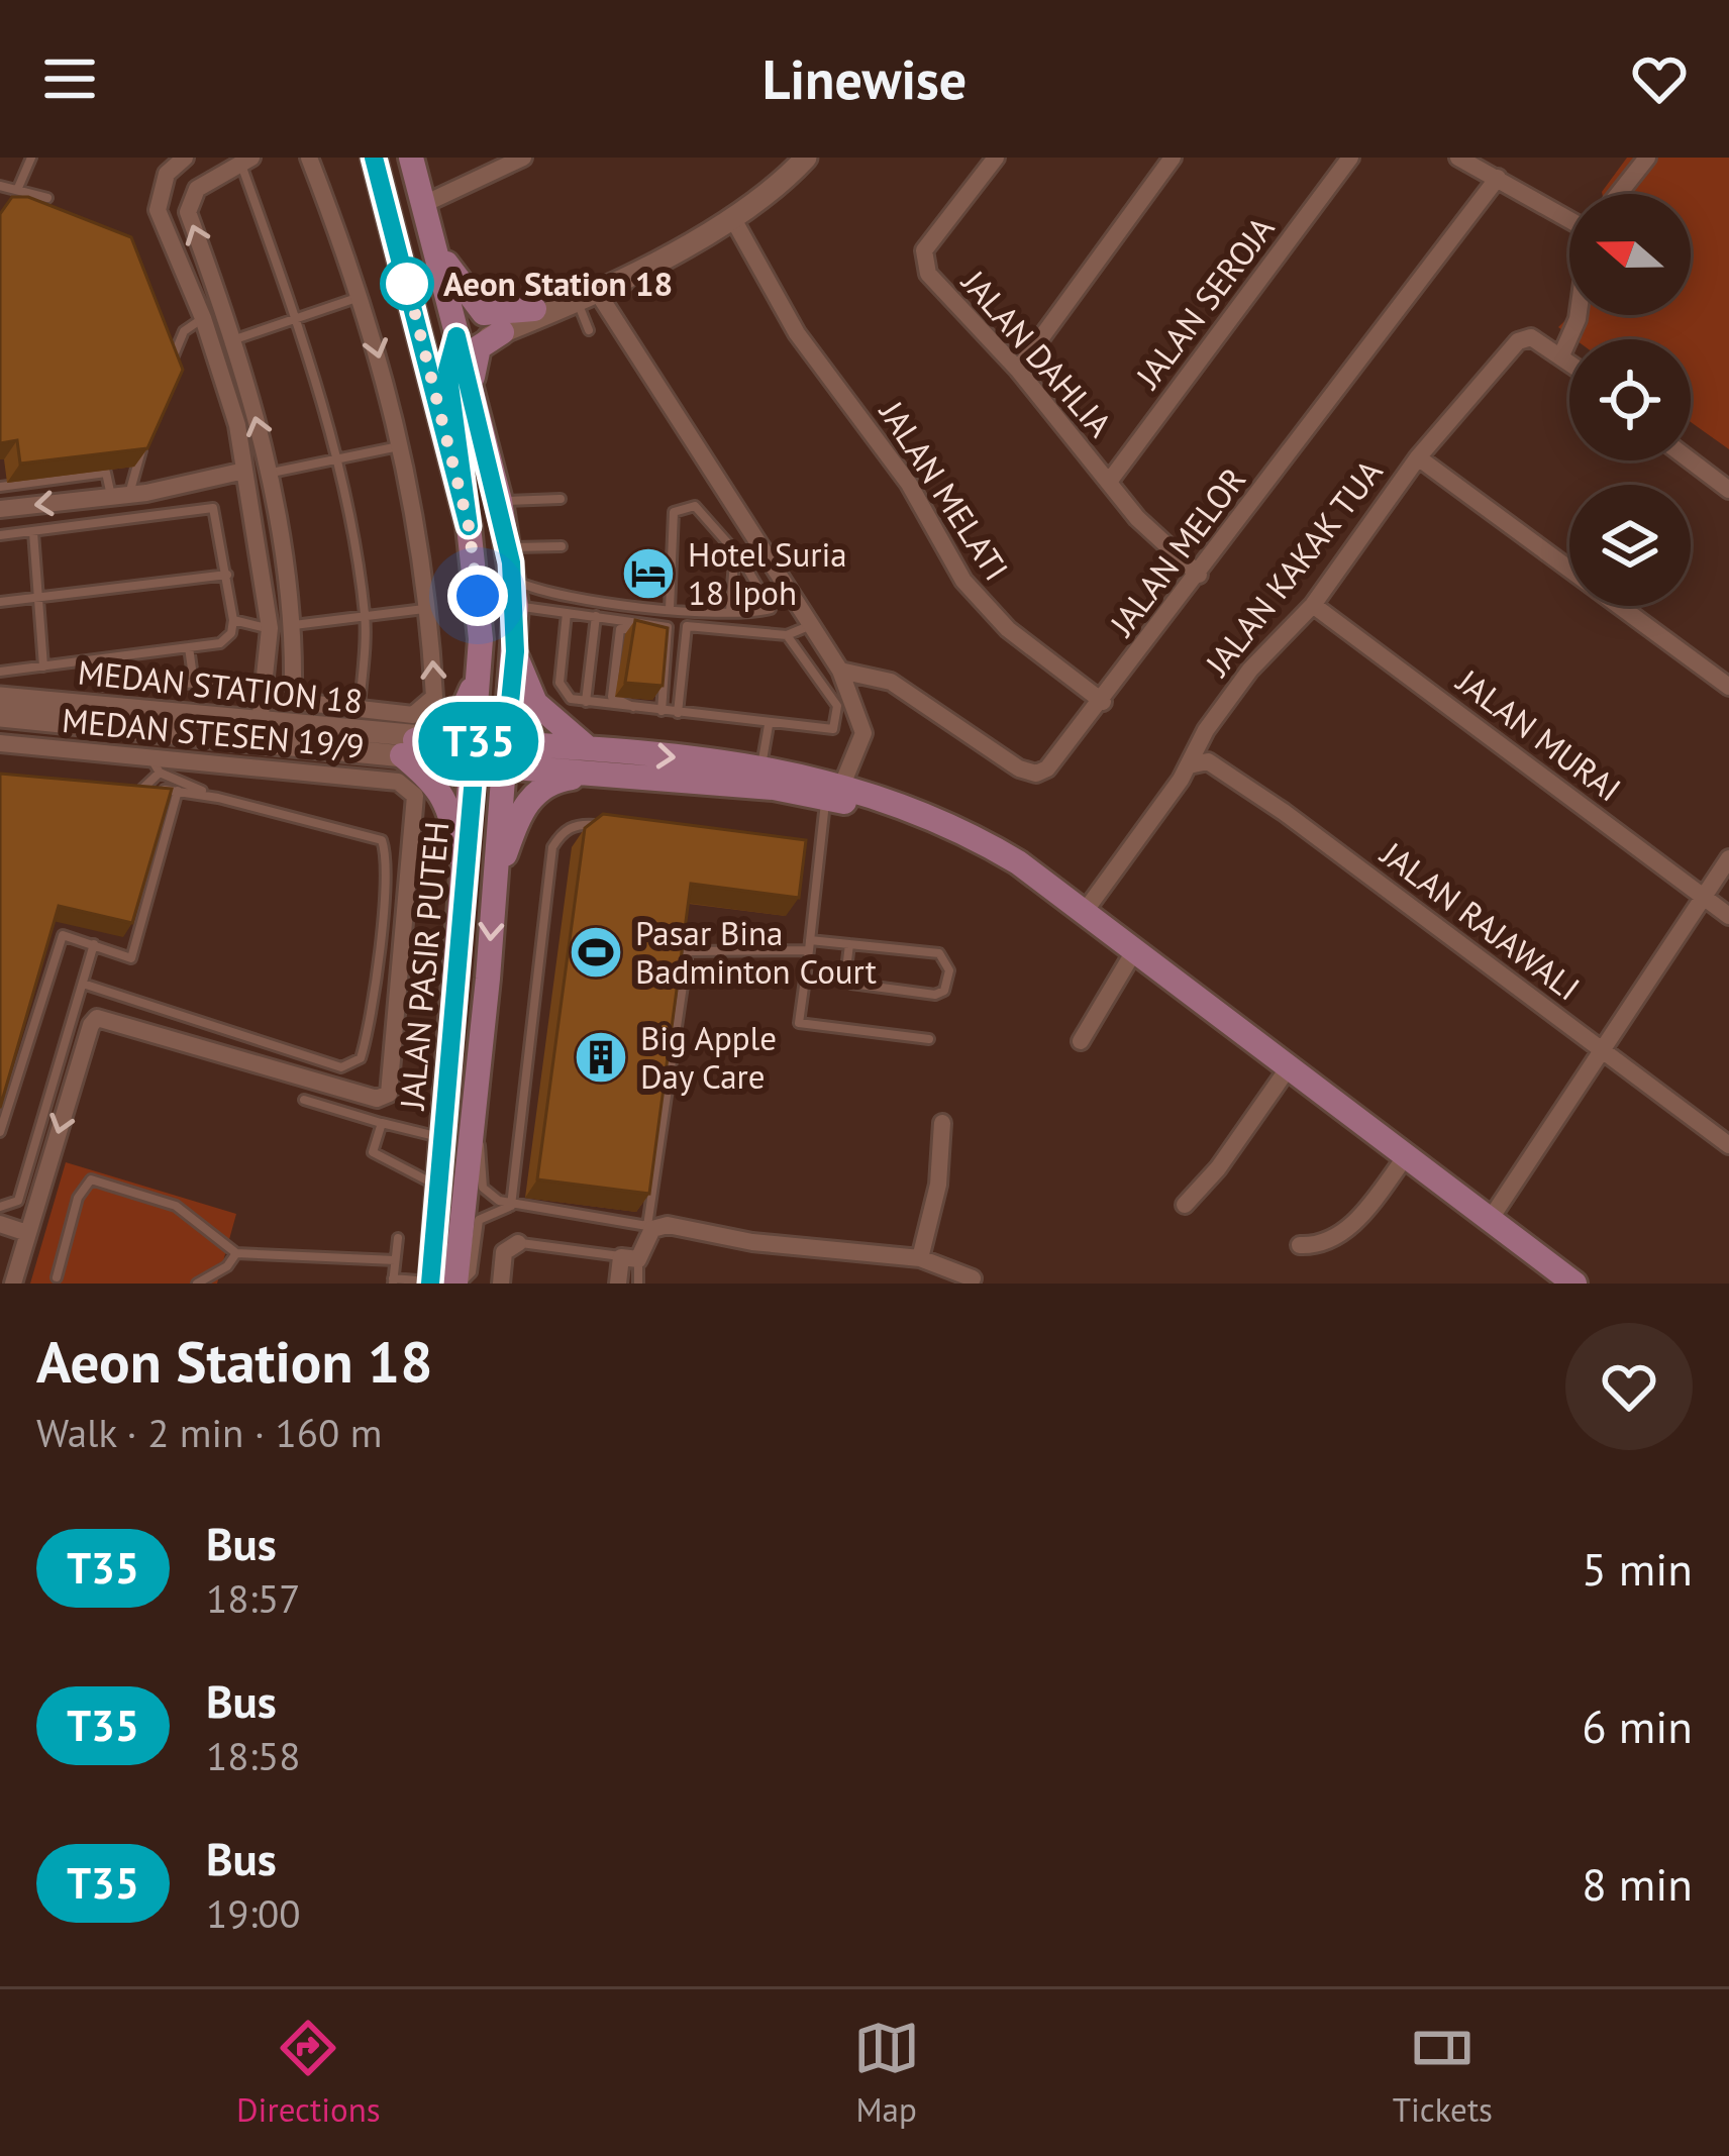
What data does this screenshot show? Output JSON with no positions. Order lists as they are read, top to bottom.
{
  "streets": {
    "main road": ["MEDAN STATION 18", "JALAN PASIR PUTEH"],
    "street": [
      "JALAN SEROJA",
      "JALAN DAHLIA",
      "JALAN MELATI",
      "JALAN MELOR",
      "JALAN KAKAK TUA",
      "MEDAN STESEN 19/9",
      "JALAN MURAI",
      "JALAN RAJAWALI"
    ]
  },
  "crossings": [
    ["JALAN SEROJA", "JALAN DAHLIA"],
    ["JALAN DAHLIA", "JALAN MELOR"],
    ["JALAN MELATI", "JALAN MELOR"],
    ["JALAN KAKAK TUA", "MEDAN STATION 18"],
    ["JALAN KAKAK TUA", "JALAN MURAI"],
    ["JALAN KAKAK TUA", "JALAN RAJAWALI"],
    ["MEDAN STATION 18", "JALAN PASIR PUTEH"]
  ],
  "places": {
    "other": ["Aeon Station 18"],
    "hotel": ["Hotel Suria 18 Ipoh"],
    "sports": ["Pasar Bina Badminton Court"],
    "building": ["Big Apple Day Care"]
  },
  "lines": ["bus line T35"],
  "north": "left",
  "page": {
    "header": "Linewise",
    "on_map": "T35",
    "heading": ["Aeon Station 18", "Walk · 2 min · 160 m"],
    "list": [
      {
        "mark": "T35",
        "name": "Bus",
        "note": "18:57",
        "value": "5 min"
      },
      {
        "mark": "T35",
        "name": "Bus",
        "note": "18:58",
        "value": "6 min"
      },
      {
        "mark": "T35",
        "name": "Bus",
        "note": "19:00",
        "value": "8 min"
      }
    ],
    "tabs": ["Directions", "Map", "Tickets"]
  }
}
